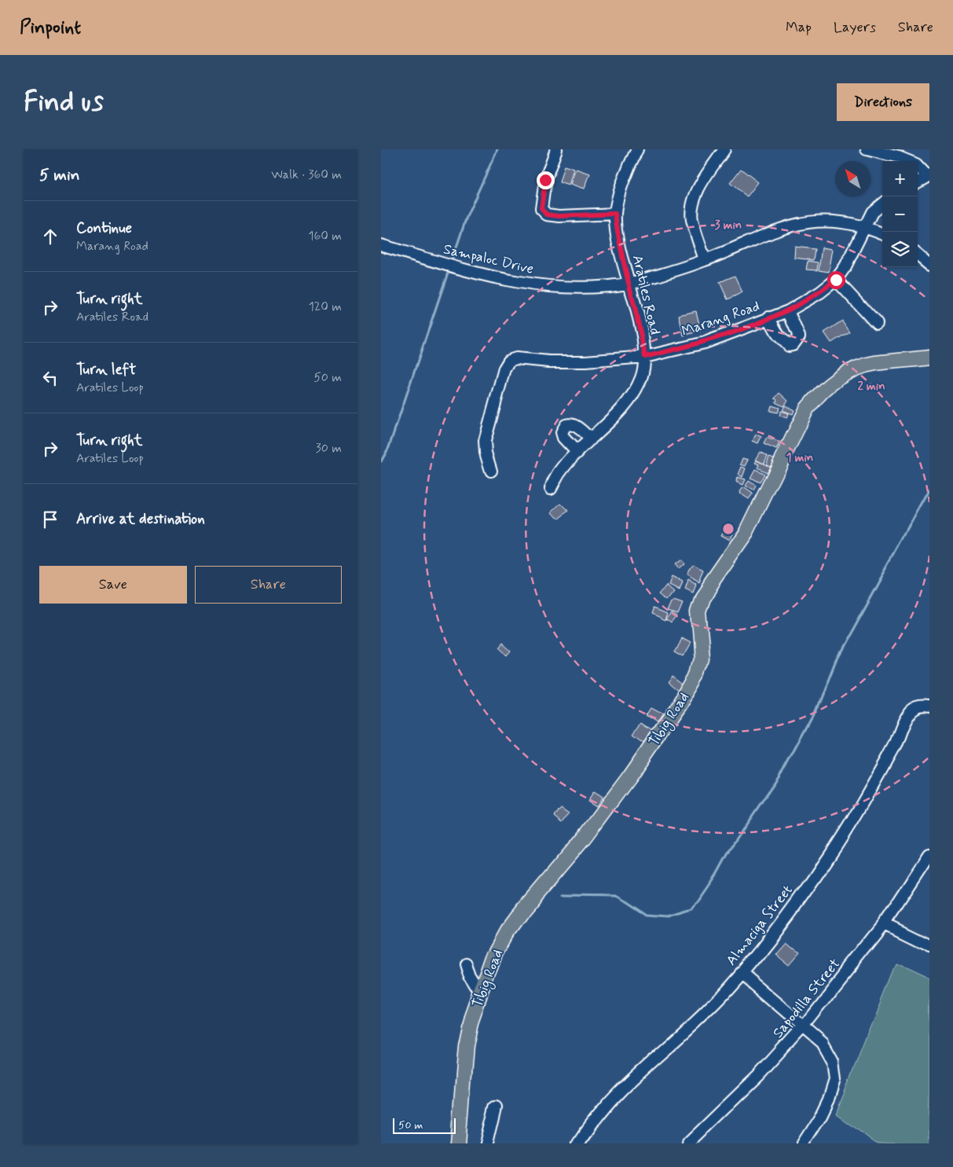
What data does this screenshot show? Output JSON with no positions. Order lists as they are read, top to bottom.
{
  "streets": {
    "main road": ["Tibig Road"],
    "street": [
      "Sampaloc Drive",
      "Aratiles Road",
      "Marang Road",
      "Almaciga Street",
      "Sapodilla Street"
    ]
  },
  "crossings": [
    ["Sampaloc Drive", "Aratiles Road"],
    ["Sampaloc Drive", "Marang Road"],
    ["Aratiles Road", "Marang Road"]
  ],
  "scale_bar": "50 m",
  "north": "top left",
  "page": {
    "header": "Pinpoint",
    "nav": ["Map", "Layers", "Share"],
    "buttons": [
      "Directions",
      ["Save", "Share"]
    ],
    "title": "Find us",
    "heading": ["5 min", "Walk · 360 m"],
    "map_buttons": ["+", "−"],
    "list": [
      ["Continue", "Marang Road", "160 m"],
      ["Turn right", "Aratiles Road", "120 m"],
      ["Turn left", "Aratiles Loop", "50 m"],
      ["Turn right", "Aratiles Loop", "30 m"],
      "Arrive at destination"
    ],
    "scale": "50 m"
  },
  "rings": ["3 min", "2 min", "1 min"]
}
